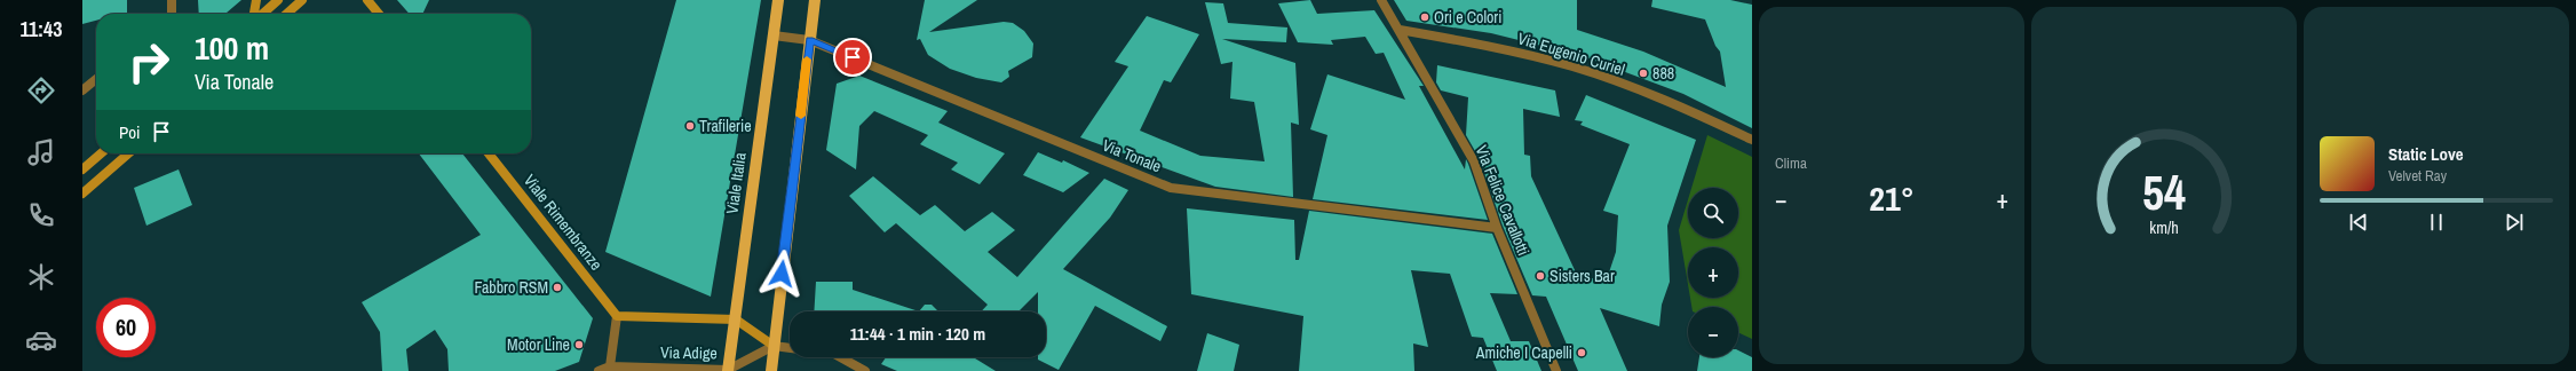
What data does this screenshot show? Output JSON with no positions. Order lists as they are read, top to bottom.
{
  "streets": {
    "main road": ["Viale Italia"],
    "street": [
      "Via Eugenio Curiel",
      "Via Tonale",
      "Via Felice Cavallotti",
      "Viale Rimembranze",
      "Via Adige"
    ]
  },
  "crossings": [
    ["Via Eugenio Curiel", "Via Felice Cavallotti"],
    ["Via Tonale", "Viale Italia"],
    ["Via Tonale", "Via Felice Cavallotti"],
    ["Viale Italia", "Via Adige"]
  ],
  "places": [
    "Ori e Colori",
    "888",
    "Trafilerie",
    "Sisters Bar",
    "Fabbro RSM",
    "Motor Line",
    "Amiche I Capelli"
  ],
  "page": {
    "tabs": "11:43",
    "tile": "Clima",
    "turn": ["100 m", "Via Tonale"],
    "then": "Poi",
    "song": ["Static Love", "Velvet Ray"],
    "heat": ["−", "21°", "+"],
    "map_buttons": ["+", "−"],
    "limit": "60",
    "trip": "11:44 · 1 min · 120 m",
    "gauge": ["54", "km/h"]
  }
}
